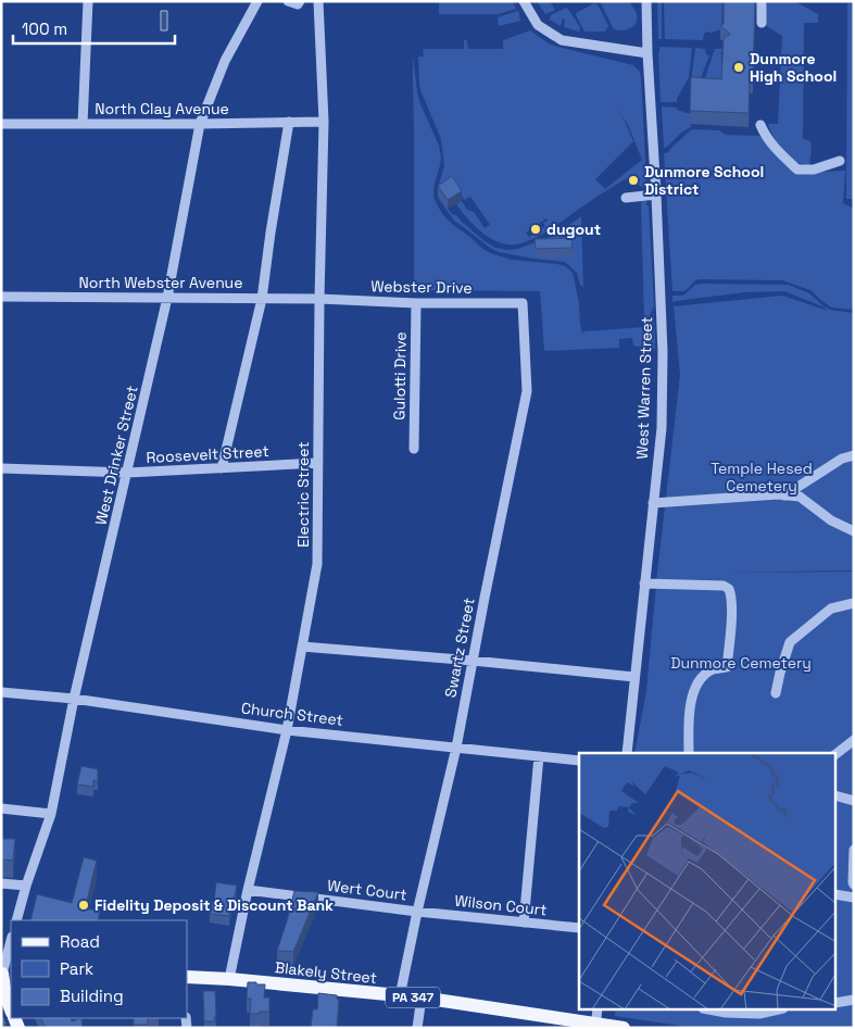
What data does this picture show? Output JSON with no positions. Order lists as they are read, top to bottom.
{
  "streets": {
    "main road": ["Blakely Street", "PA 347"],
    "street": [
      "North Clay Avenue",
      "North Webster Avenue",
      "Webster Drive",
      "Gulotti Drive",
      "West Warren Street",
      "Roosevelt Street",
      "West Drinker Street",
      "Electric Street",
      "Swartz Street",
      "Church Street",
      "Wert Court",
      "Wilson Court"
    ]
  },
  "crossings": [
    ["North Clay Avenue", "West Drinker Street"],
    ["North Clay Avenue", "Electric Street"],
    ["North Webster Avenue", "Webster Drive"],
    ["North Webster Avenue", "West Drinker Street"],
    ["North Webster Avenue", "Electric Street"],
    ["Webster Drive", "Gulotti Drive"],
    ["Webster Drive", "Electric Street"],
    ["Webster Drive", "Swartz Street"],
    ["Roosevelt Street", "West Drinker Street"],
    ["Roosevelt Street", "Electric Street"],
    ["West Drinker Street", "Church Street"],
    ["Electric Street", "Church Street"],
    ["Electric Street", "Wert Court"],
    ["Electric Street", "Blakely Street"],
    ["Swartz Street", "Church Street"],
    ["Swartz Street", "Wert Court"],
    ["Swartz Street", "Wilson Court"],
    ["Swartz Street", "Blakely Street"],
    ["Wert Court", "Wilson Court"]
  ],
  "parks": ["Temple Hesed Cemetery", "Dunmore Cemetery"],
  "places": [
    "Dunmore High School",
    "Dunmore School District",
    "dugout",
    "Fidelity Deposit & Discount Bank"
  ],
  "legend": ["Road", "Park", "Building"],
  "scale_bar": "100 m"
}
